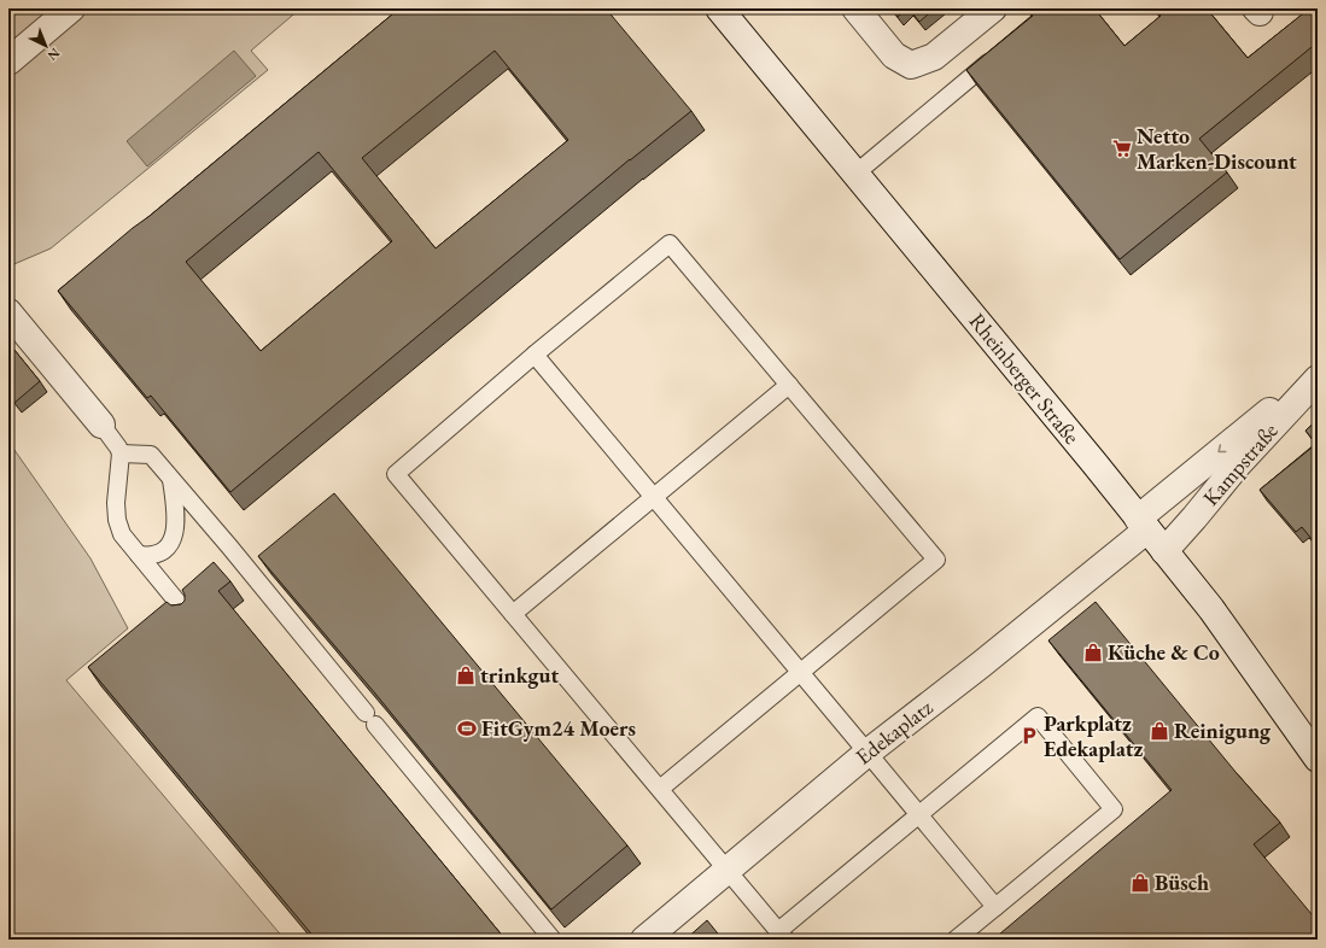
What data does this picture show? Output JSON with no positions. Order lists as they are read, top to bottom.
{
  "streets": {
    "street": ["Rheinberger Straße", "Kampstraße", "Edekaplatz"]
  },
  "crossings": [
    ["Rheinberger Straße", "Kampstraße"],
    ["Rheinberger Straße", "Edekaplatz"],
    ["Kampstraße", "Edekaplatz"]
  ],
  "places": {
    "supermarket": ["Netto Marken-Discount"],
    "shop": [
      "Küche & Co",
      "trinkgut",
      "Reinigung",
      "Büsch"
    ],
    "sports": ["FitGym24 Moers"],
    "parking": ["Parkplatz Edekaplatz"]
  },
  "north": "bottom right"
}
